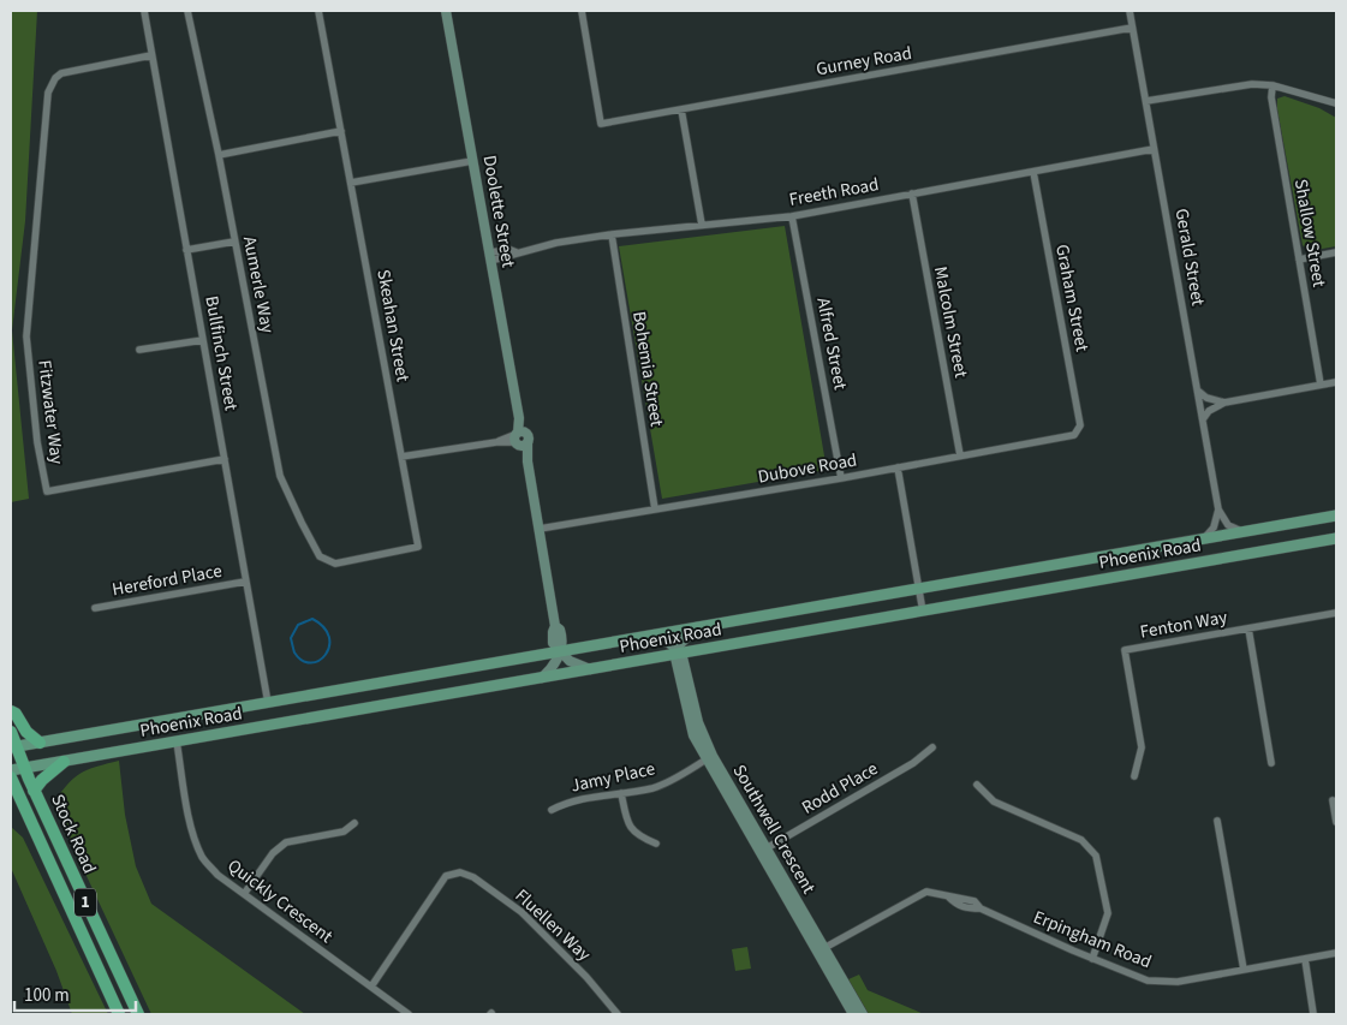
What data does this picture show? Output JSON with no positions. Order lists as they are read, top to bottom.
{
  "streets": {
    "highway": ["Stock Road", "1"],
    "main road": ["Phoenix Road"],
    "street": [
      "Gurney Road",
      "Freeth Road",
      "Doolette Street",
      "Shallow Street",
      "Gerald Street",
      "Aumerle Way",
      "Graham Street",
      "Malcolm Street",
      "Skeahan Street",
      "Alfred Street",
      "Bullfinch Street",
      "Bohemia Street",
      "Fitzwater Way",
      "Dubove Road",
      "Hereford Place",
      "Fenton Way",
      "Jamy Place",
      "Rodd Place",
      "Southwell Crescent",
      "Quickly Crescent",
      "Fluellen Way",
      "Erpingham Road"
    ]
  },
  "crossings": [
    ["Gurney Road", "Gerald Street"],
    ["Freeth Road", "Doolette Street"],
    ["Freeth Road", "Gerald Street"],
    ["Freeth Road", "Graham Street"],
    ["Freeth Road", "Malcolm Street"],
    ["Freeth Road", "Alfred Street"],
    ["Freeth Road", "Bohemia Street"],
    ["Doolette Street", "Dubove Road"],
    ["Doolette Street", "Phoenix Road"],
    ["Aumerle Way", "Skeahan Street"],
    ["Graham Street", "Dubove Road"],
    ["Malcolm Street", "Dubove Road"],
    ["Alfred Street", "Dubove Road"],
    ["Bullfinch Street", "Fitzwater Way"],
    ["Bullfinch Street", "Phoenix Road"],
    ["Bullfinch Street", "Hereford Place"],
    ["Bohemia Street", "Dubove Road"],
    ["Phoenix Road", "Southwell Crescent"],
    ["Phoenix Road", "Stock Road"],
    ["Phoenix Road", "Quickly Crescent"],
    ["Jamy Place", "Southwell Crescent"],
    ["Rodd Place", "Southwell Crescent"],
    ["Southwell Crescent", "Erpingham Road"],
    ["Quickly Crescent", "Fluellen Way"]
  ],
  "scale_bar": "100 m"
}
